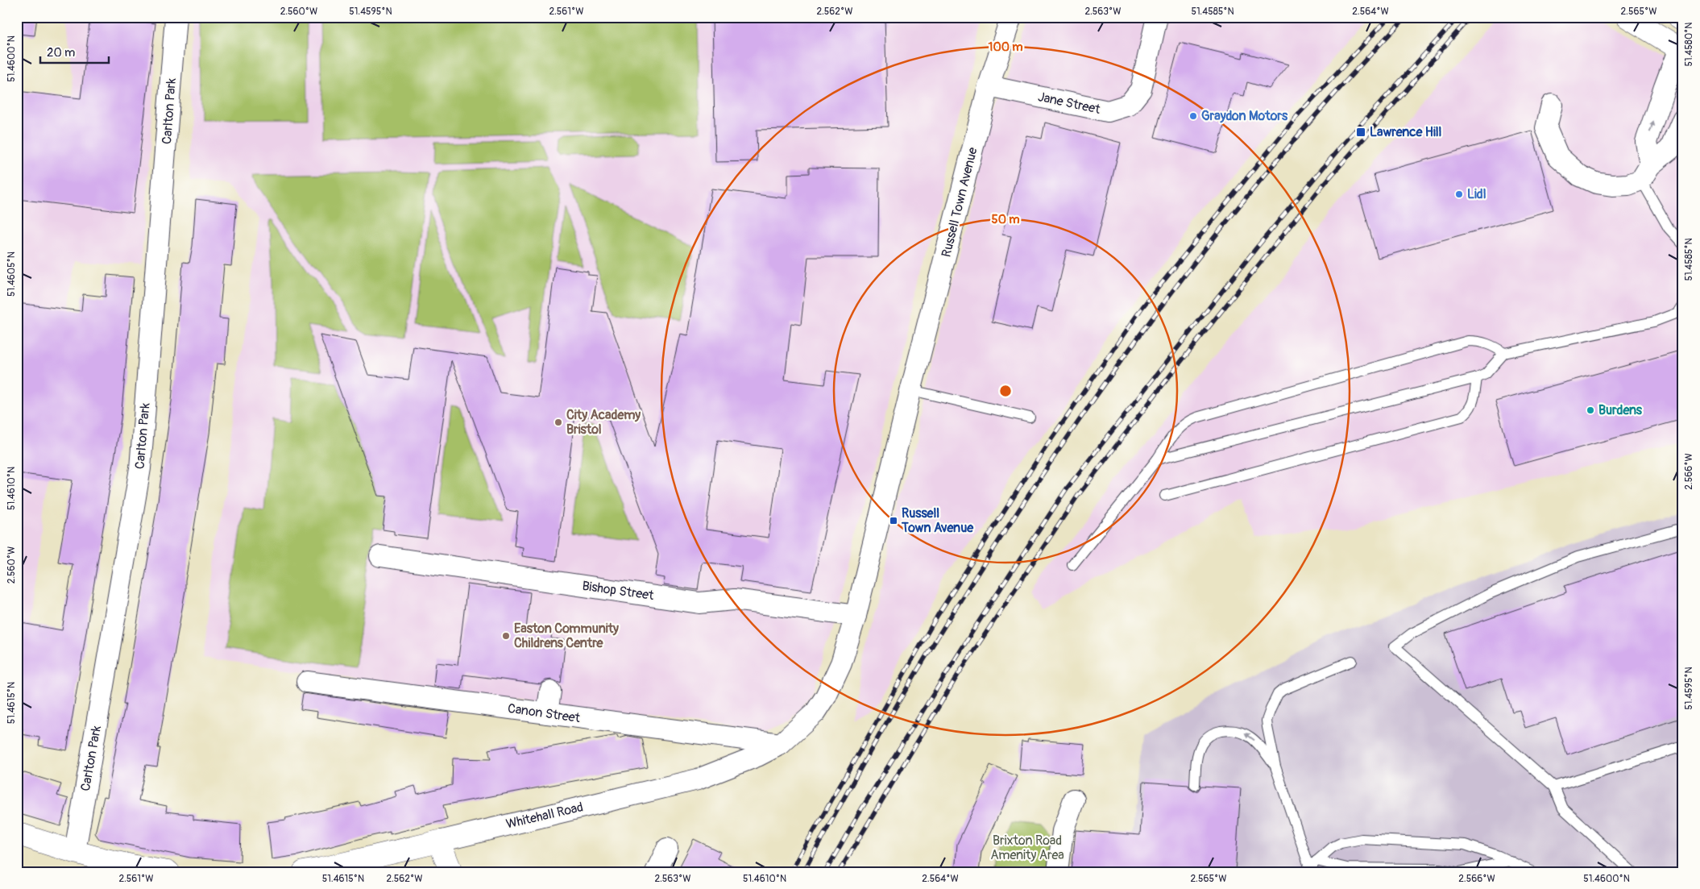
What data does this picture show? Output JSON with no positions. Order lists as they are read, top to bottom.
{
  "streets": {
    "main road": ["Whitehall Road"],
    "street": [
      "Jane Street",
      "Carlton Park",
      "Russell Town Avenue",
      "Bishop Street",
      "Canon Street"
    ]
  },
  "crossings": [
    ["Jane Street", "Russell Town Avenue"],
    ["Russell Town Avenue", "Bishop Street"],
    ["Russell Town Avenue", "Canon Street"],
    ["Russell Town Avenue", "Whitehall Road"],
    ["Canon Street", "Whitehall Road"]
  ],
  "parks": ["Brixton Road Amenity Area"],
  "places": {
    "other": [
      "Graydon Motors",
      "Lidl",
      "Burdens",
      "City Academy Bristol",
      "Easton Community Childrens Centre"
    ],
    "transit": ["Lawrence Hill", "Russell Town Avenue"]
  },
  "scale_bar": "20 m",
  "coordinates": [
    "2.560°W",
    "51.4595°N",
    "2.561°W",
    "2.562°W",
    "2.563°W",
    "51.4585°N",
    "2.564°W",
    "2.565°W",
    "51.4580°N",
    "51.4600°N",
    "51.4605°N",
    "2.566°W",
    "51.4610°N",
    "51.4615°N"
  ],
  "rings": ["100 m", "50 m"]
}
